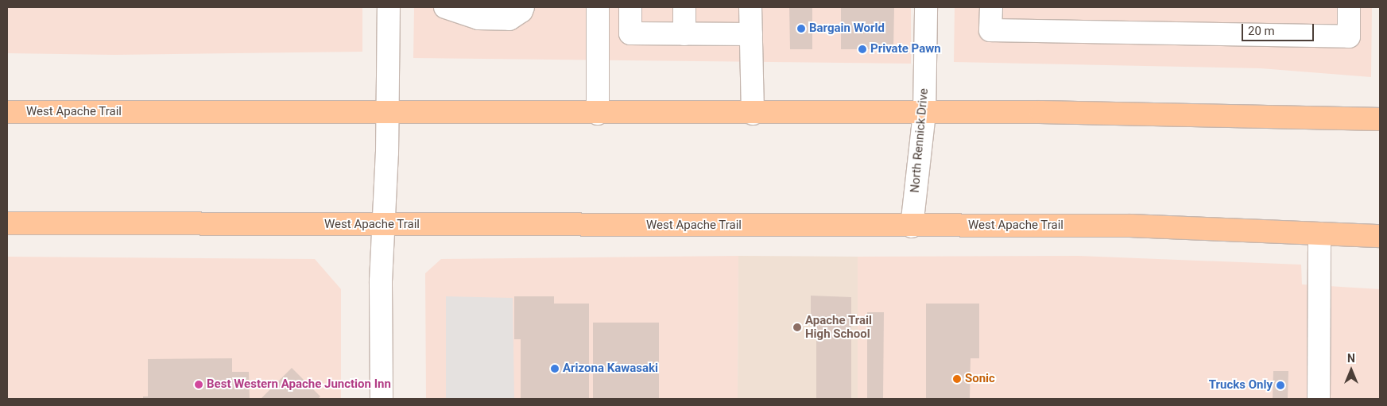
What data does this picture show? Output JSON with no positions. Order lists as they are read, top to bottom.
{
  "streets": {
    "main road": ["West Apache Trail"],
    "street": ["North Rennick Drive"]
  },
  "crossings": [
    ["West Apache Trail", "North Rennick Drive"]
  ],
  "places": [
    "Bargain World",
    "Private Pawn",
    "Apache Trail High School",
    "Arizona Kawasaki",
    "Sonic",
    "Best Western Apache Junction Inn",
    "Trucks Only"
  ],
  "scale_bar": "20 m",
  "north": "top"
}
